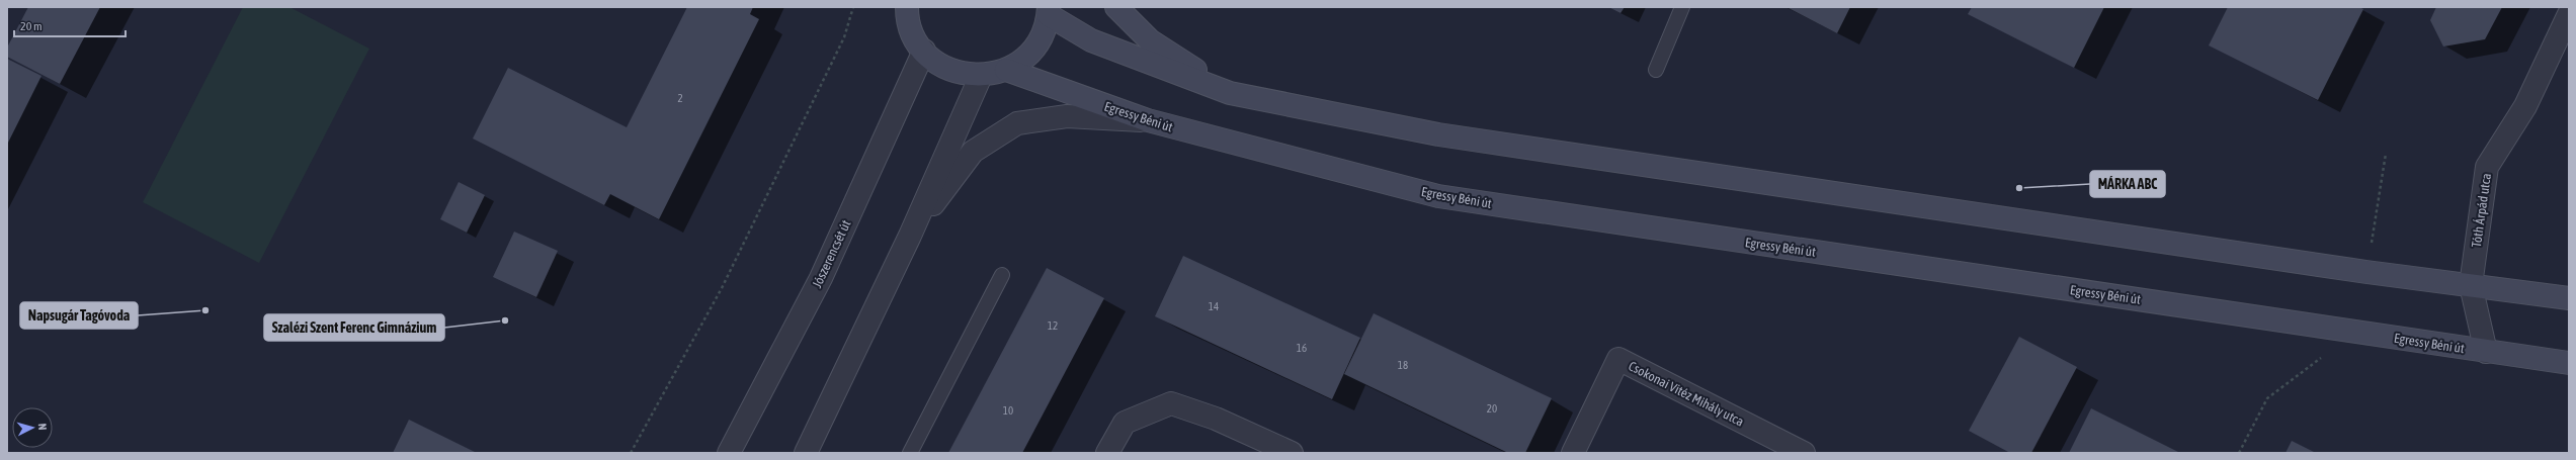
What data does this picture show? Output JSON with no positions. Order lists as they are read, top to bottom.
{
  "streets": {
    "street": [
      "Egressy Béni út",
      "Tóth Árpád utca",
      "Jószerencsét út",
      "Csokonai Vitéz Mihály utca"
    ]
  },
  "crossings": [
    ["Egressy Béni út", "Tóth Árpád utca"]
  ],
  "places": ["MÁRKA ABC", "Napsugár Tagóvoda", "Szalézi Szent Ferenc Gimnázium"],
  "house_numbers": [
    "2",
    "14",
    "12",
    "16",
    "18",
    "20",
    "10"
  ],
  "scale_bar": "20 m",
  "north": "right"
}
